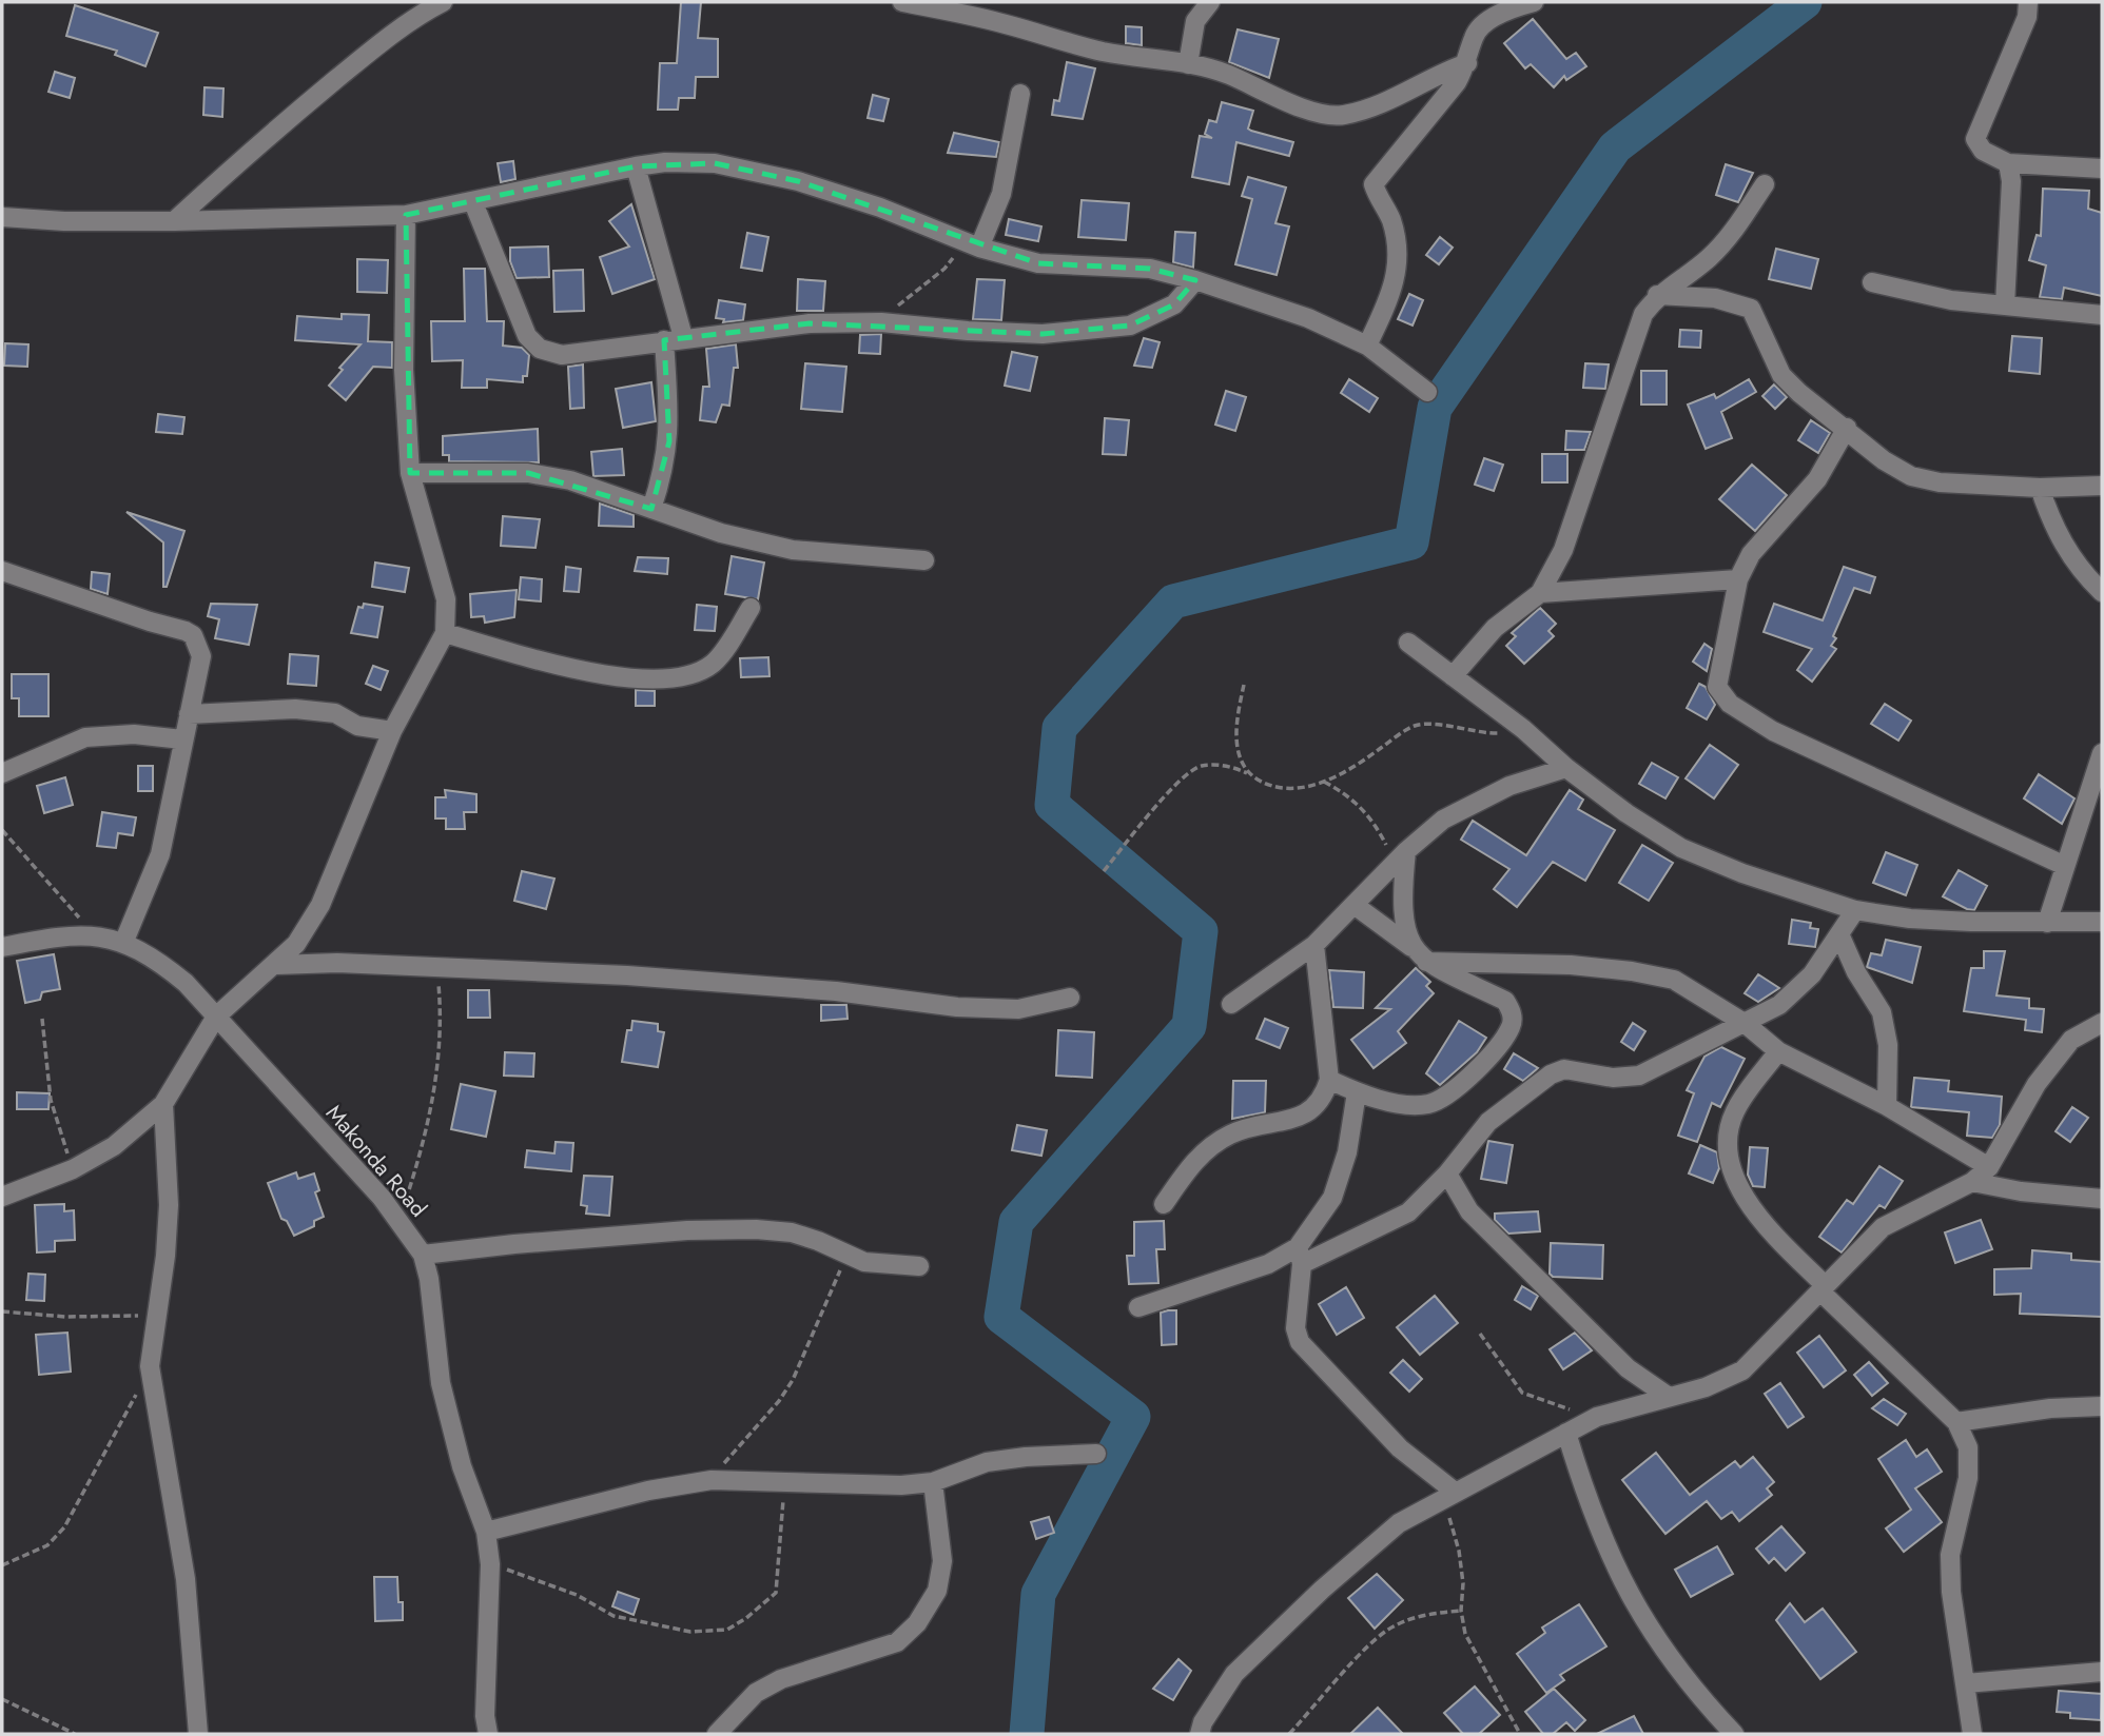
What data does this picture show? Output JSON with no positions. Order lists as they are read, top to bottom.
{
  "streets": {
    "street": ["Makonda Road"]
  }
}
